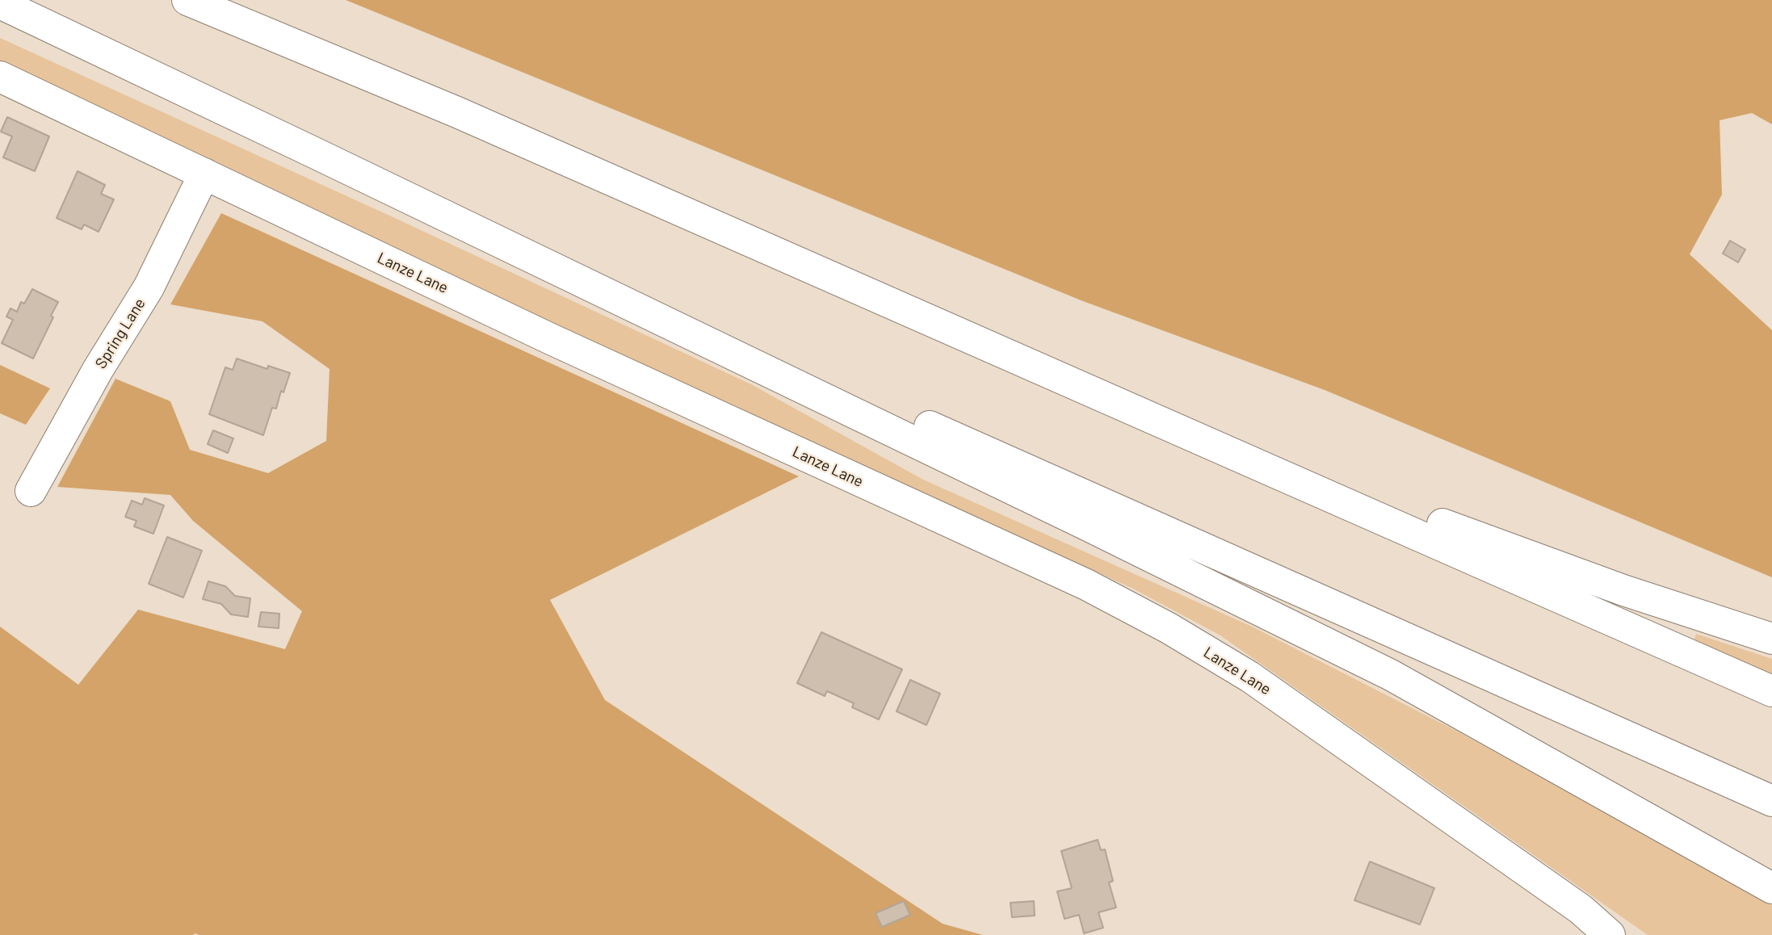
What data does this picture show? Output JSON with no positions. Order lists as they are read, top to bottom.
{
  "streets": {
    "main road": ["Lanze Lane", "Spring Lane"]
  },
  "crossings": [
    ["Lanze Lane", "Spring Lane"]
  ]
}
